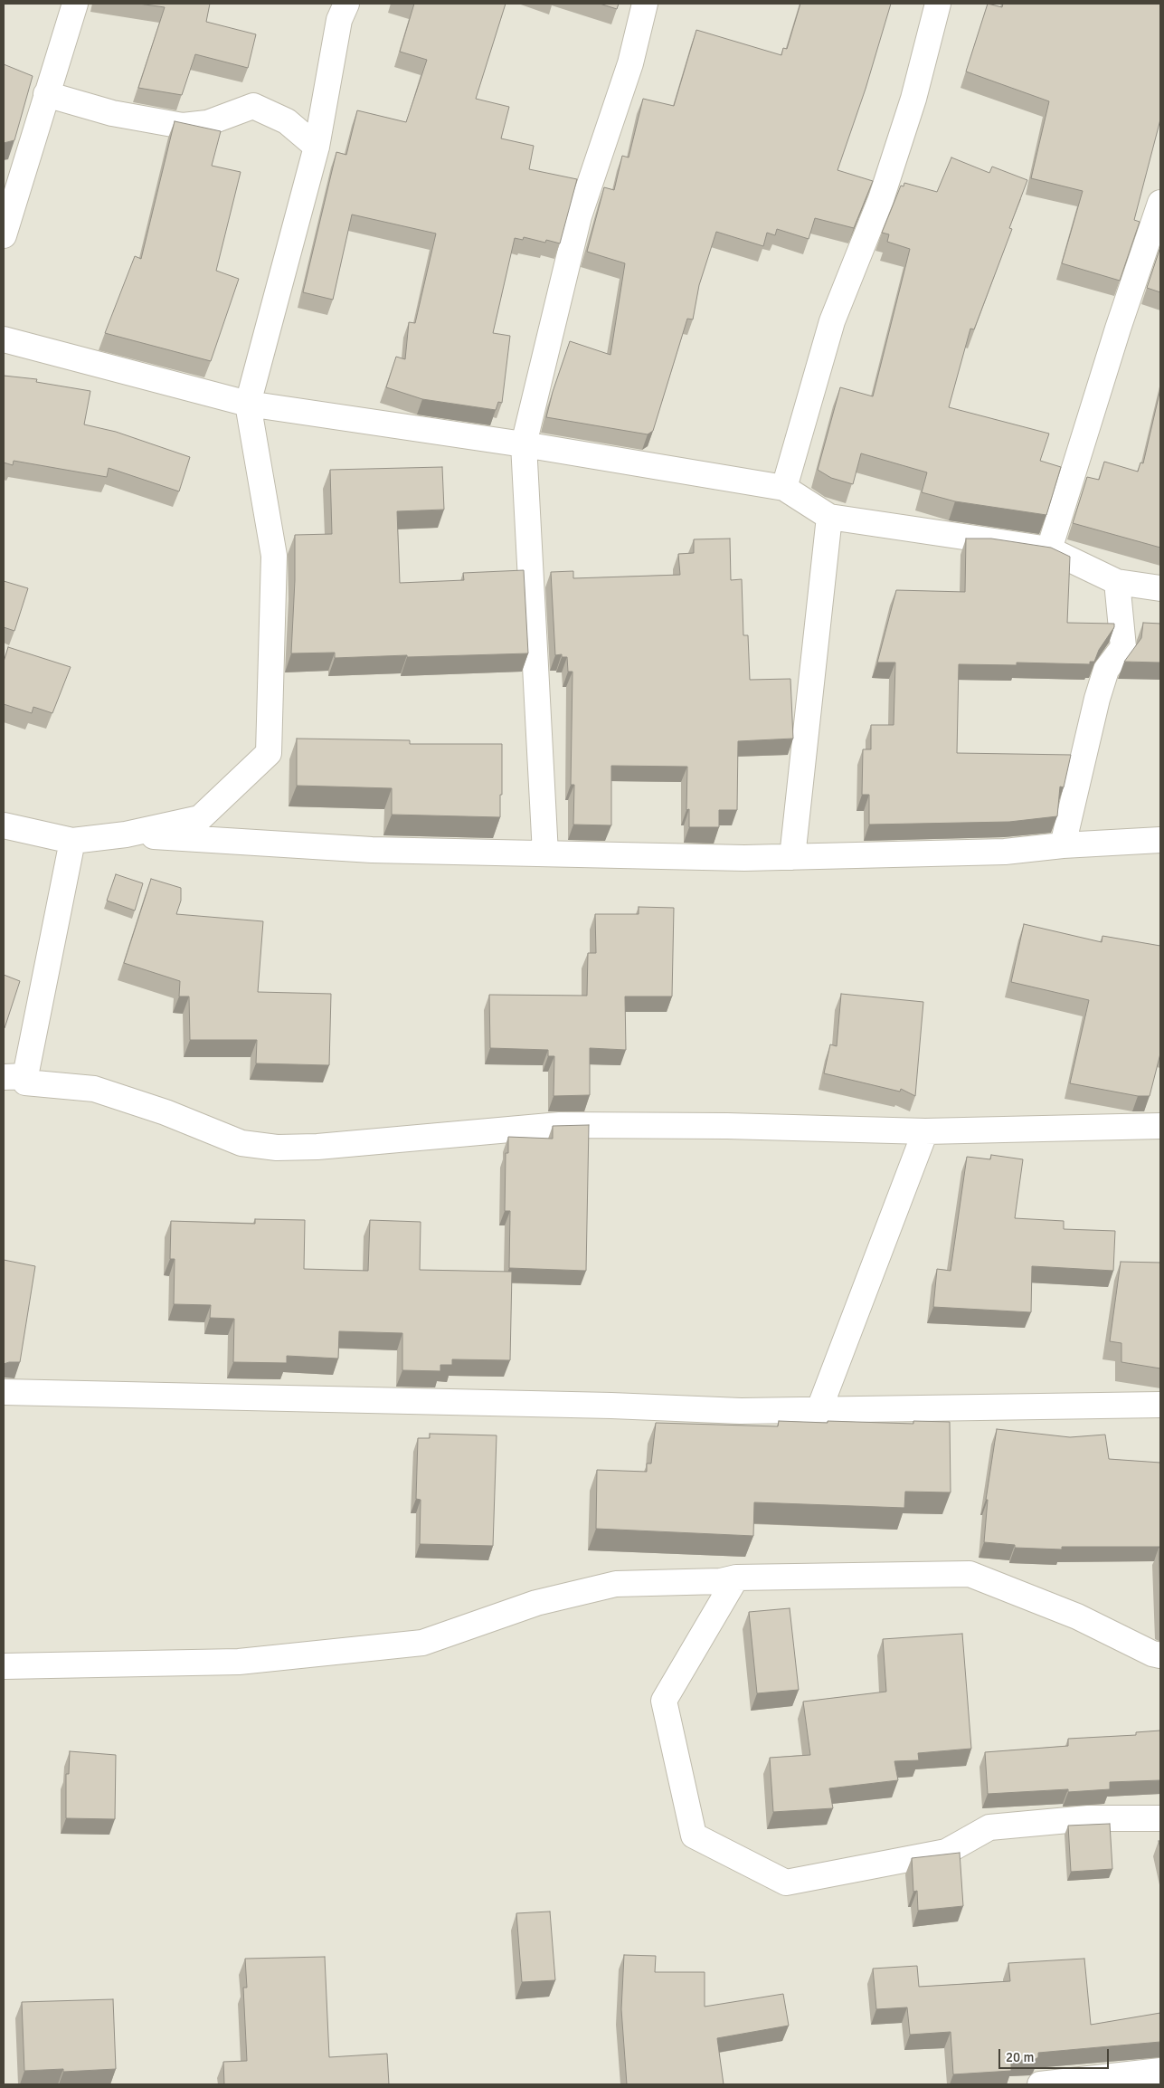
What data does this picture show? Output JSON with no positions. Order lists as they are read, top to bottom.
{
  "scale_bar": "20 m"
}
